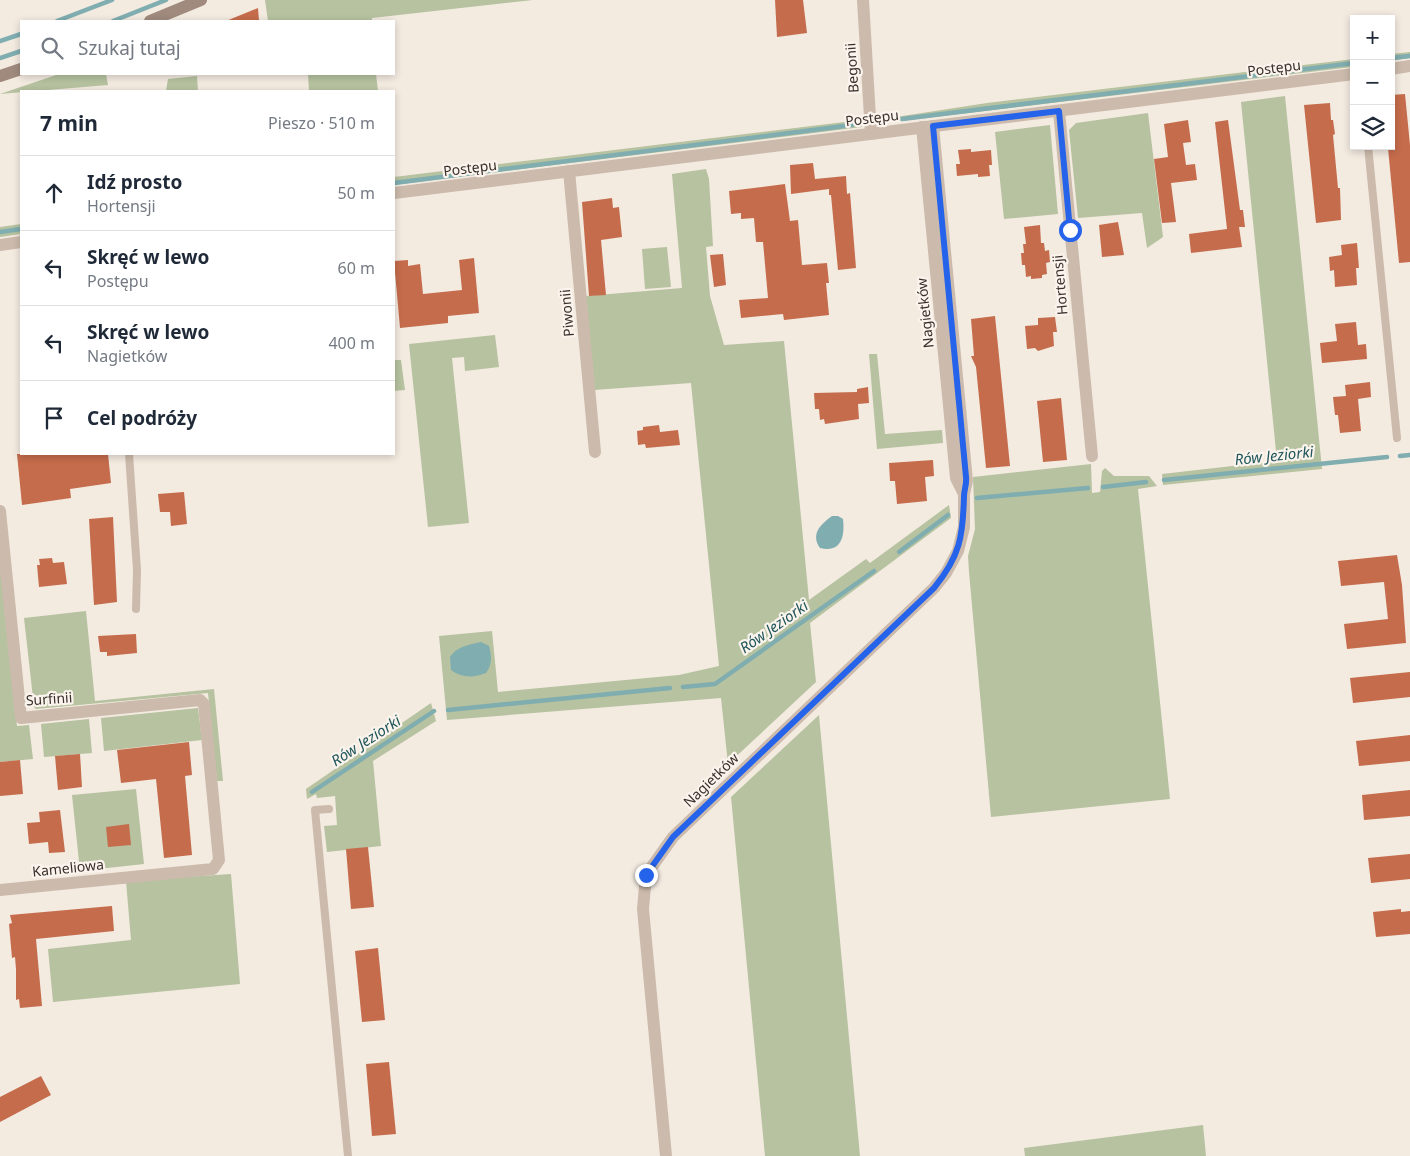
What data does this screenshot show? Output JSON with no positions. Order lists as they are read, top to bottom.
{
  "streets": {
    "street": [
      "Begonii",
      "Postępu",
      "Hortensji",
      "Piwonii",
      "Nagietków",
      "Surfinii",
      "Kameliowa"
    ]
  },
  "crossings": [
    ["Begonii", "Postępu"],
    ["Postępu", "Hortensji"],
    ["Postępu", "Piwonii"],
    ["Postępu", "Nagietków"],
    ["Surfinii", "Kameliowa"]
  ],
  "water": ["Rów Jeziorki"],
  "page": {
    "map_buttons": ["+", "−"],
    "search": "Szukaj tutaj",
    "heading": ["7 min", "Pieszo · 510 m"],
    "list": [
      ["Idź prosto", "Hortensji", "50 m"],
      ["Skręć w lewo", "Postępu", "60 m"],
      ["Skręć w lewo", "Nagietków", "400 m"],
      "Cel podróży"
    ]
  }
}
